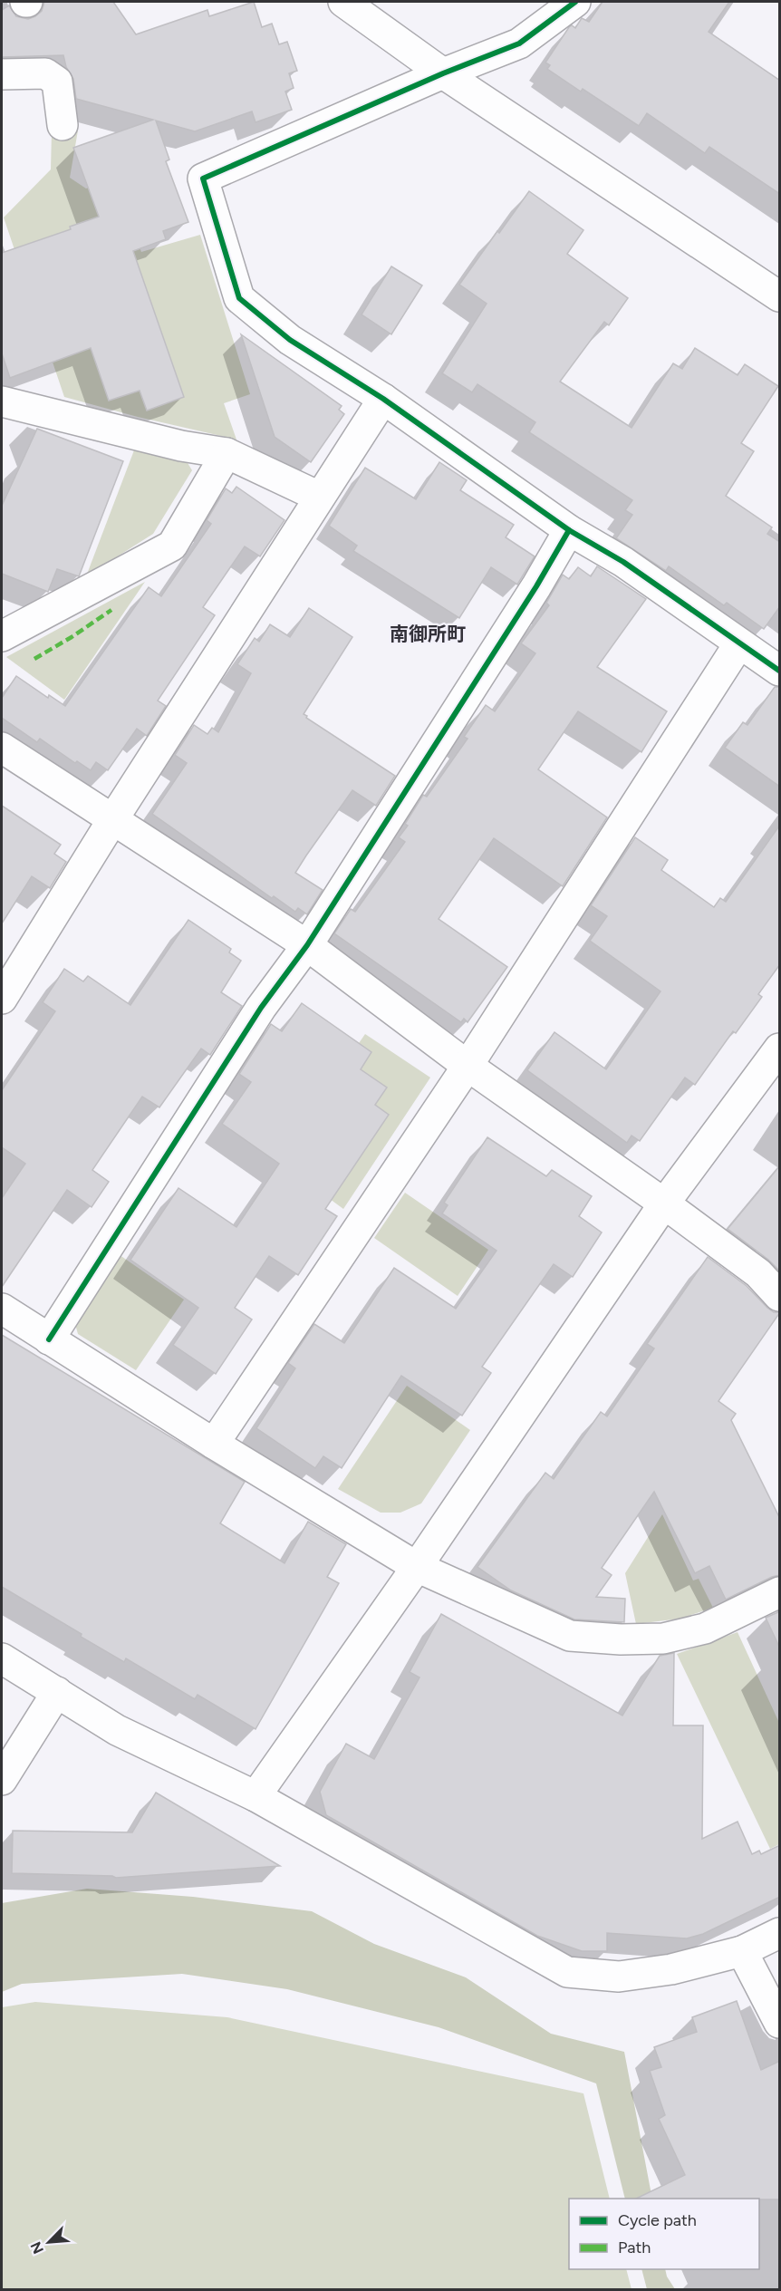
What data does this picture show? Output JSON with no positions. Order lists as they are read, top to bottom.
{
  "districts": ["南御所町"],
  "legend": ["Cycle path", "Path"],
  "north": "bottom left"
}
